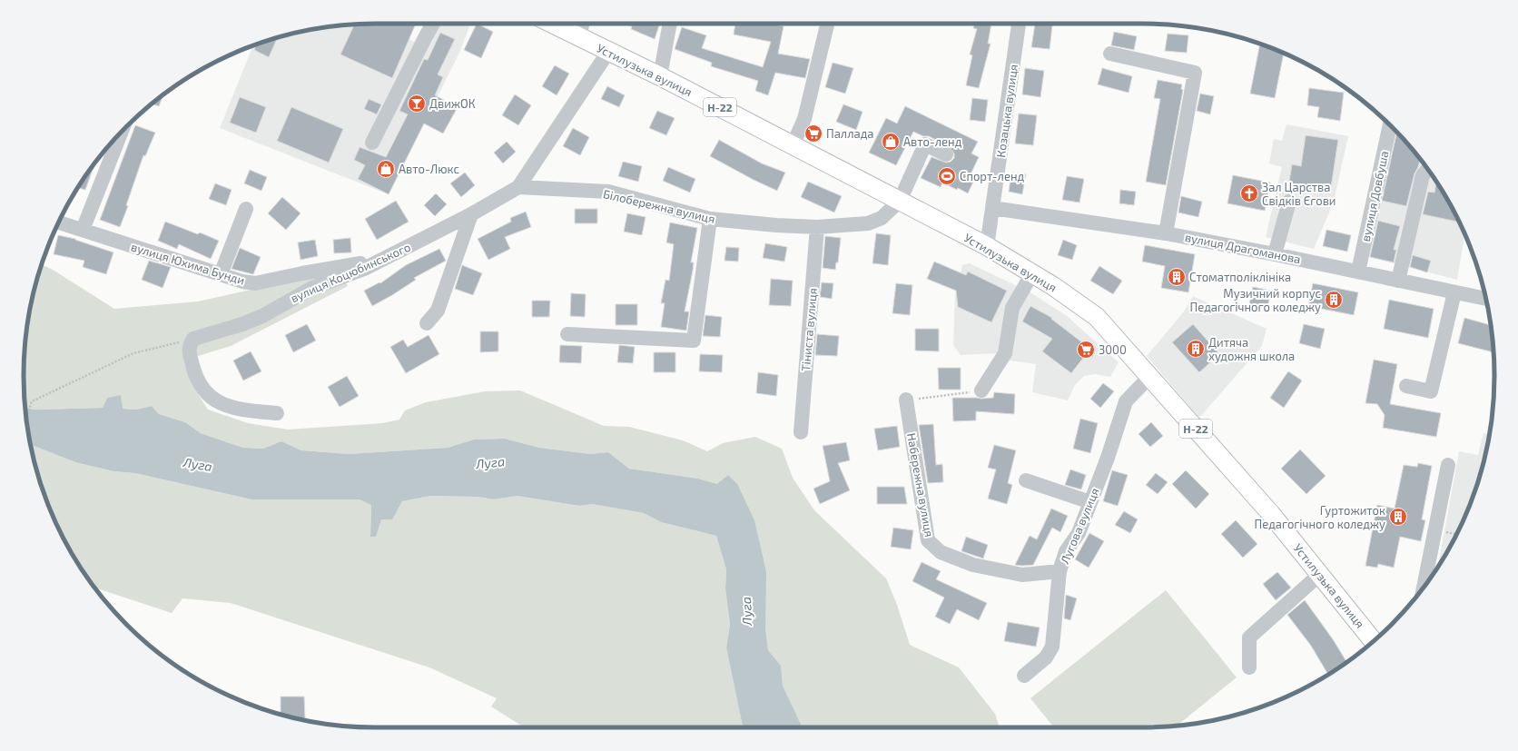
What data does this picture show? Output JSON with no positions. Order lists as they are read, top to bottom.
{
  "streets": {
    "main road": ["Устилузька вулиця", "Н-22"],
    "street": [
      "Козацька вулиця",
      "вулиця Довбуша",
      "Білобережна вулиця",
      "вулиця Драгоманова",
      "вулиця Юхима Бунди",
      "вулиця Коцюбинського",
      "Тіниста вулиця",
      "Набережна вулиця",
      "Лугова вулиця"
    ]
  },
  "crossings": [
    ["Устилузька вулиця", "Козацька вулиця"],
    ["Устилузька вулиця", "Білобережна вулиця"],
    ["Устилузька вулиця", "вулиця Коцюбинського"],
    ["Устилузька вулиця", "Лугова вулиця"],
    ["Козацька вулиця", "вулиця Драгоманова"],
    ["вулиця Довбуша", "вулиця Драгоманова"],
    ["Білобережна вулиця", "вулиця Коцюбинського"],
    ["Білобережна вулиця", "Тіниста вулиця"],
    ["вулиця Юхима Бунди", "вулиця Коцюбинського"],
    ["Набережна вулиця", "Лугова вулиця"]
  ],
  "water": ["Луга"],
  "places": {
    "bar": ["ДвижОК"],
    "supermarket": ["Паллада", "3000"],
    "shop": ["Авто-ленд", "Авто-Люкс"],
    "sports": ["Спорт-ленд"],
    "church": ["Зал Царства Свідків Єгови"],
    "building": [
      "Стоматполіклініка",
      "Музичний корпус Педагогічного коледжу",
      "Дитяча художня школа",
      "Гуртожиток Педагогічного коледжу"
    ]
  }
}
